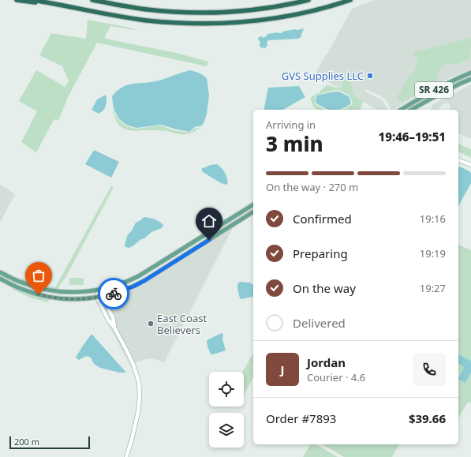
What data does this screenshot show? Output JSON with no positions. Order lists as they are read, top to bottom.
{
  "streets": {
    "main road": ["SR 426"]
  },
  "places": ["GVS Supplies LLC", "East Coast Believers"],
  "scale_bar": "200 m",
  "page": {
    "heading": ["3 min", "Arriving in", "19:46–19:51"],
    "panel": [
      "Jordan",
      "Courier · 4.6",
      "Order #7893",
      "$39.66"
    ],
    "bar": "On the way · 270 m",
    "list": [
      ["Confirmed", "19:16"],
      ["Preparing", "19:19"],
      ["On the way", "19:27"],
      "Delivered"
    ],
    "round": "J",
    "scale": "200 m"
  }
}
